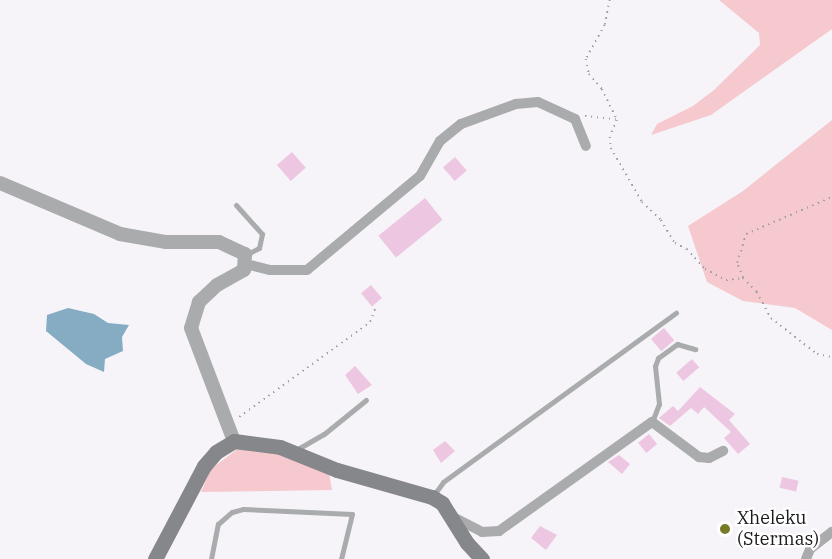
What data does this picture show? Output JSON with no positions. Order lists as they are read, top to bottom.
{
  "places": ["Xheleku (Stermas)"]
}
